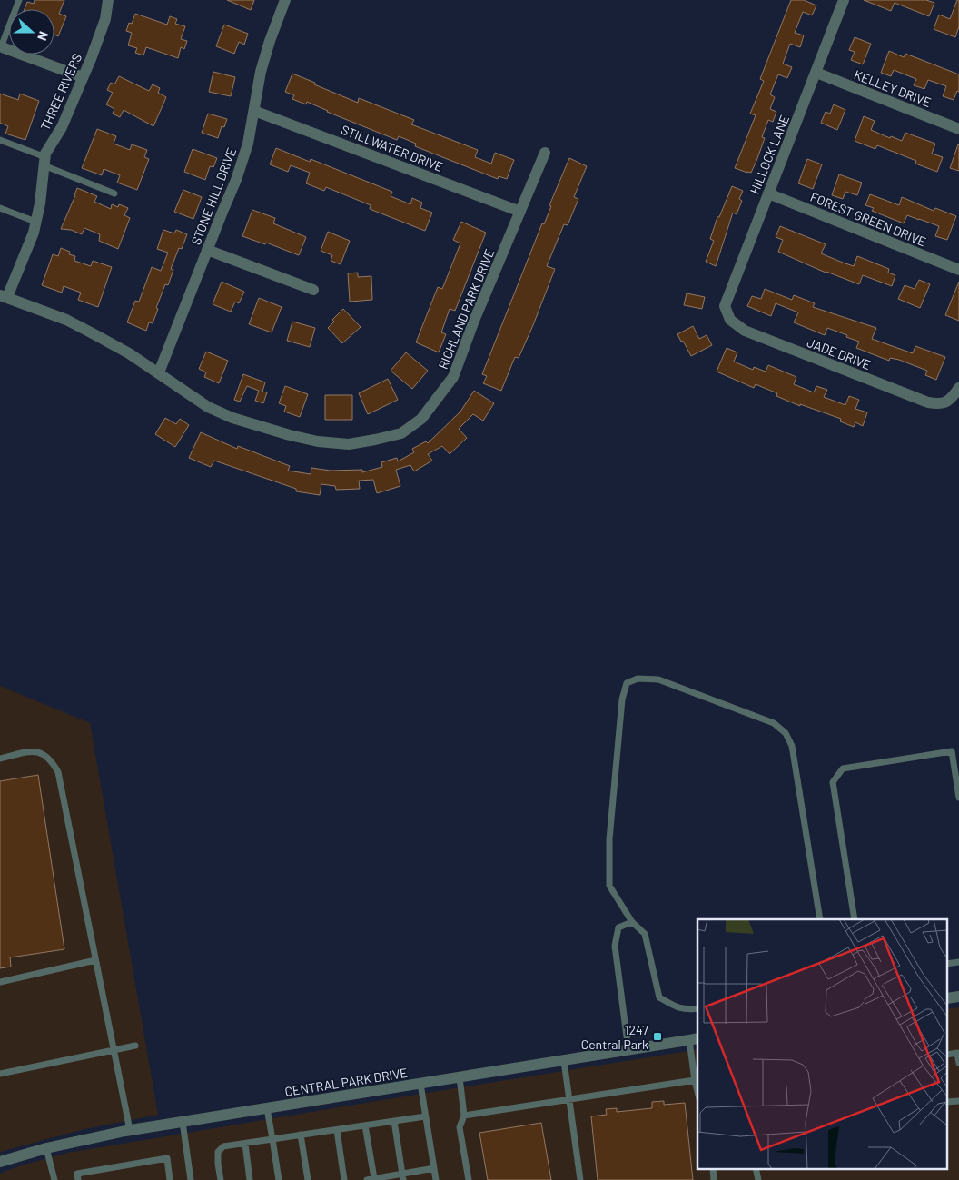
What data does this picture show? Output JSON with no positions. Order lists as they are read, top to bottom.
{
  "streets": {
    "street": [
      "KELLEY DRIVE",
      "THREE RIVERS",
      "STILLWATER DRIVE",
      "HILLOCK LANE",
      "STONE HILL DRIVE",
      "FOREST GREEN DRIVE",
      "RICHLAND PARK DRIVE",
      "JADE DRIVE",
      "CENTRAL PARK DRIVE"
    ]
  },
  "crossings": [
    ["KELLEY DRIVE", "HILLOCK LANE"],
    ["THREE RIVERS", "RICHLAND PARK DRIVE"],
    ["STILLWATER DRIVE", "STONE HILL DRIVE"],
    ["STILLWATER DRIVE", "RICHLAND PARK DRIVE"],
    ["HILLOCK LANE", "FOREST GREEN DRIVE"],
    ["HILLOCK LANE", "JADE DRIVE"],
    ["STONE HILL DRIVE", "RICHLAND PARK DRIVE"]
  ],
  "places": {
    "transit": ["1247 Central Park"]
  },
  "north": "right"
}
